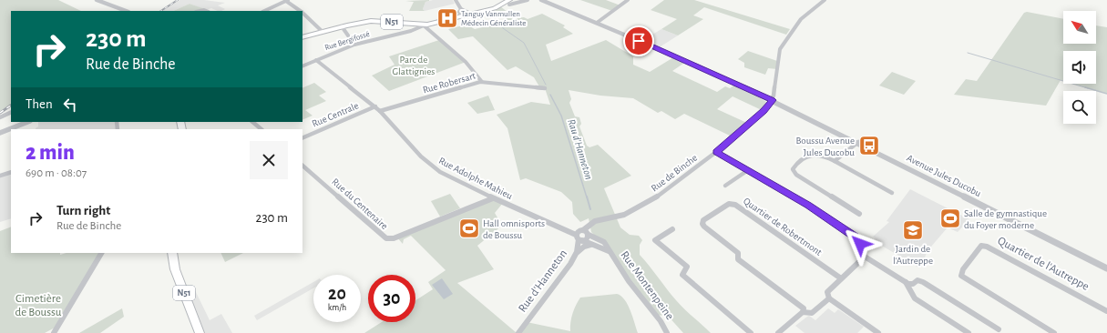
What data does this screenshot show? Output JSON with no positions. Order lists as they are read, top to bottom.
{
  "streets": {
    "main road": ["N51"],
    "street": [
      "Rue Bergifossé",
      "Rue Robersart",
      "Rue Centrale",
      "Rue de Binche",
      "Avenue Jules Ducobu",
      "Rue Adolphe Mahieu",
      "Rue du Centenaire",
      "Quartier de Robertmont",
      "Quartier de l'Autreppe",
      "Rue d'Hanneton",
      "Rue Montenpeine"
    ]
  },
  "crossings": [
    ["N51", "Rue Bergifossé"],
    ["Rue Bergifossé", "Rue Adolphe Mahieu"],
    ["Rue Robersart", "Rue Adolphe Mahieu"],
    ["Rue Centrale", "Rue Adolphe Mahieu"],
    ["Rue de Binche", "Avenue Jules Ducobu"],
    ["Rue de Binche", "Rue Adolphe Mahieu"],
    ["Rue de Binche", "Rue d'Hanneton"],
    ["Rue de Binche", "Rue Montenpeine"],
    ["Rue Adolphe Mahieu", "Rue du Centenaire"],
    ["Rue Adolphe Mahieu", "Rue d'Hanneton"],
    ["Rue Adolphe Mahieu", "Rue Montenpeine"]
  ],
  "water": ["Rau d'Hanneton"],
  "parks": ["Parc de Glattignies", "Cimetière de Boussu"],
  "places": {
    "hospital": ["Tanguy Vanmullen Médecin Généraliste"],
    "bus stop": ["Boussu Avenue Jules Ducobu"],
    "sports": ["Salle de gymnastique du Foyer moderne", "Hall omnisports de Boussu"],
    "school or university": ["Jardin de l'Autreppe"]
  },
  "north": "top left",
  "page": {
    "turn": ["230 m", "Rue de Binche"],
    "then": "Then",
    "heading": ["2 min", "690 m · 08:07"],
    "list": [
      {
        "name": "Turn right",
        "note": "Rue de Binche",
        "value": "230 m"
      }
    ],
    "speed": "20 km/h",
    "limit": "30"
  }
}
